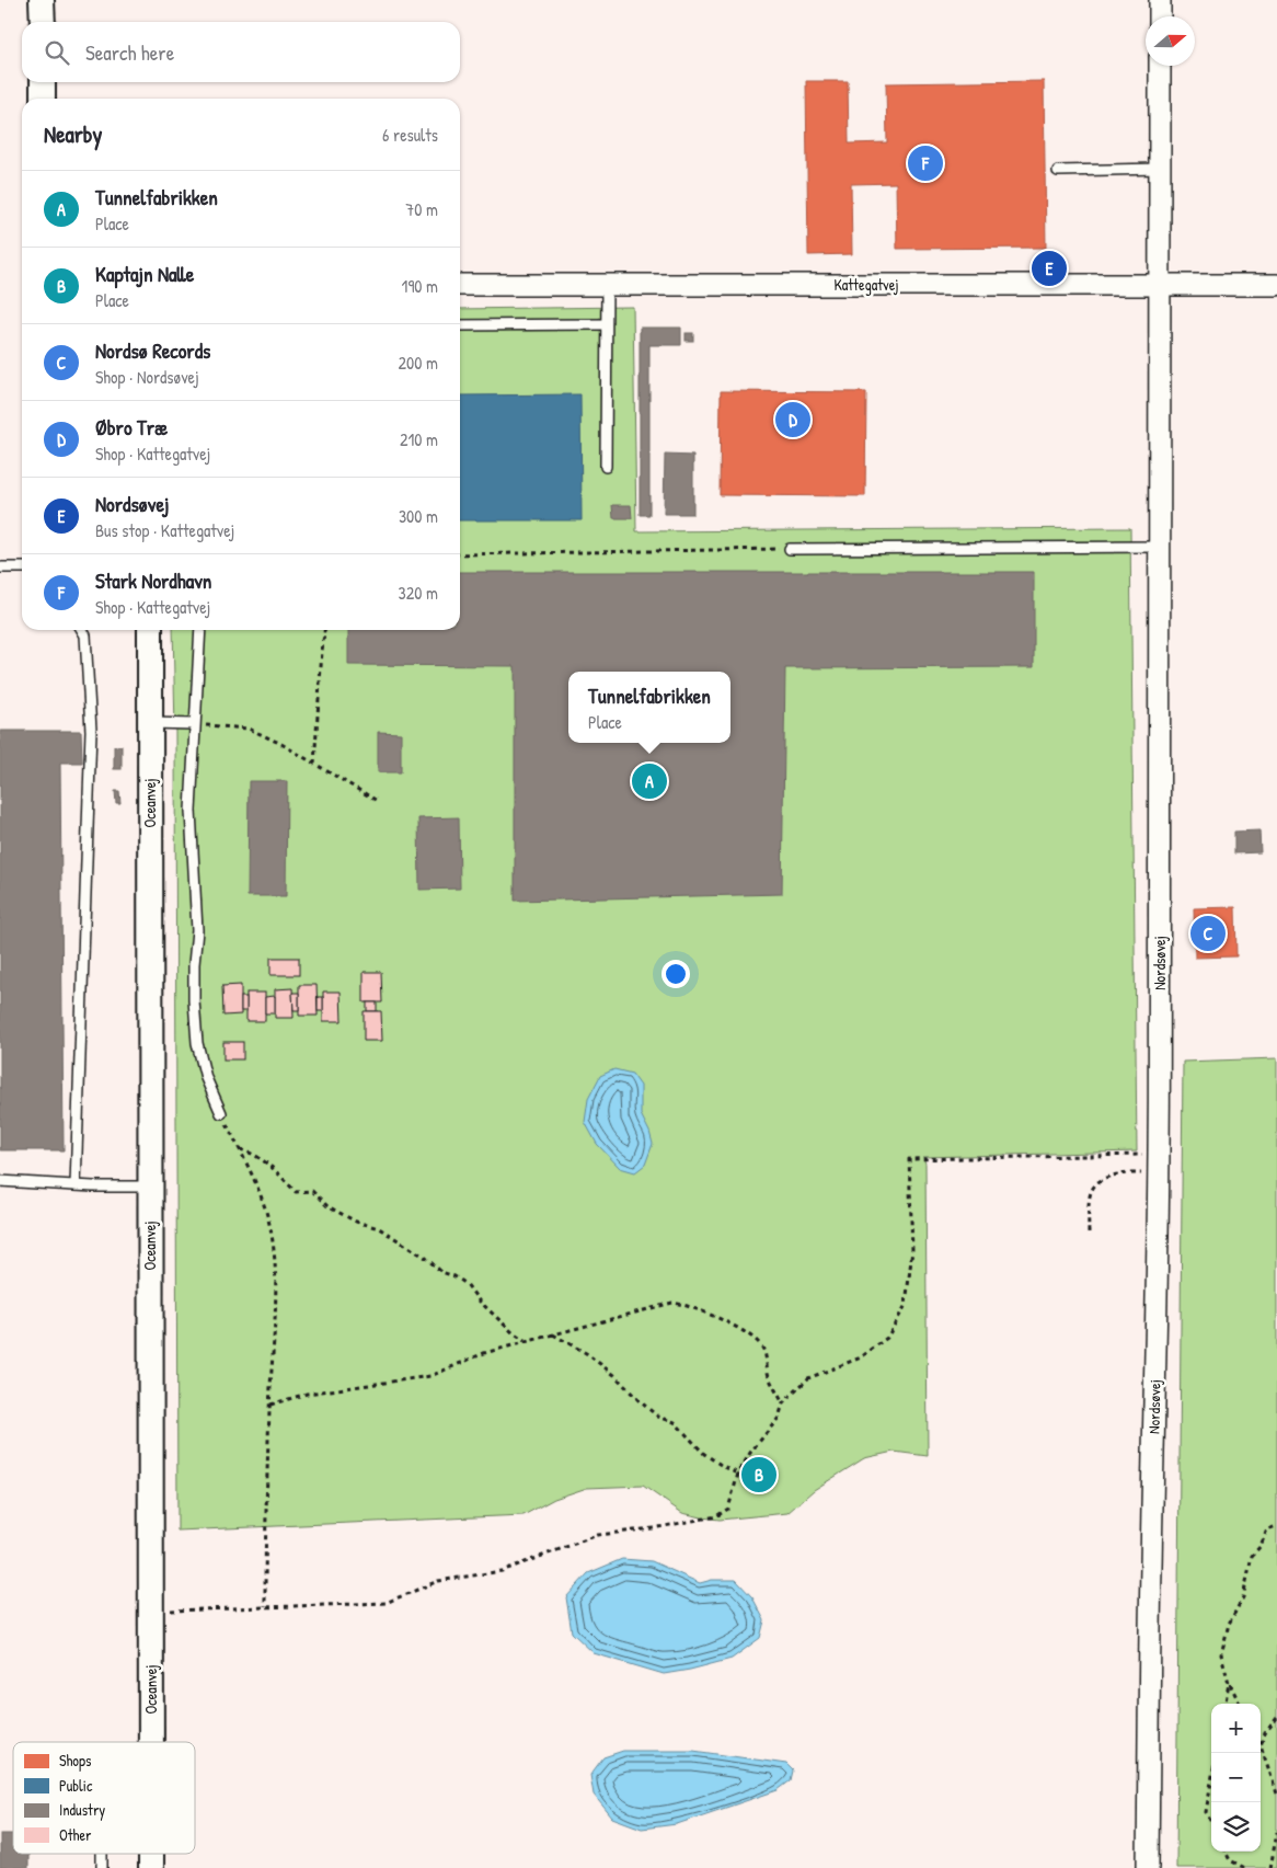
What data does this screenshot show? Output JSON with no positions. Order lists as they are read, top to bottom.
{
  "streets": {
    "street": ["Kattegatvej", "Oceanvej", "Nordsøvej"]
  },
  "crossings": [
    ["Kattegatvej", "Nordsøvej"]
  ],
  "legend": [
    "Shops",
    "Public",
    "Industry",
    "Other"
  ],
  "north": "right",
  "page": {
    "search": "Search here",
    "heading": ["Nearby", "6 results"],
    "pins": [
      "F",
      "E",
      "D",
      "A",
      "C",
      "B"
    ],
    "list": [
      {
        "mark": "A",
        "name": "Tunnelfabrikken",
        "note": "Place",
        "value": "70 m"
      },
      {
        "mark": "B",
        "name": "Kaptajn Nalle",
        "note": "Place",
        "value": "190 m"
      },
      {
        "mark": "C",
        "name": "Nordsø Records",
        "note": "Shop · Nordsøvej",
        "value": "200 m"
      },
      {
        "mark": "D",
        "name": "Øbro Træ",
        "note": "Shop · Kattegatvej",
        "value": "210 m"
      },
      {
        "mark": "E",
        "name": "Nordsøvej",
        "note": "Bus stop · Kattegatvej",
        "value": "300 m"
      },
      {
        "mark": "F",
        "name": "Stark Nordhavn",
        "note": "Shop · Kattegatvej",
        "value": "320 m"
      }
    ],
    "popup": ["Tunnelfabrikken", "Place"],
    "map_buttons": ["+", "−"]
  }
}
